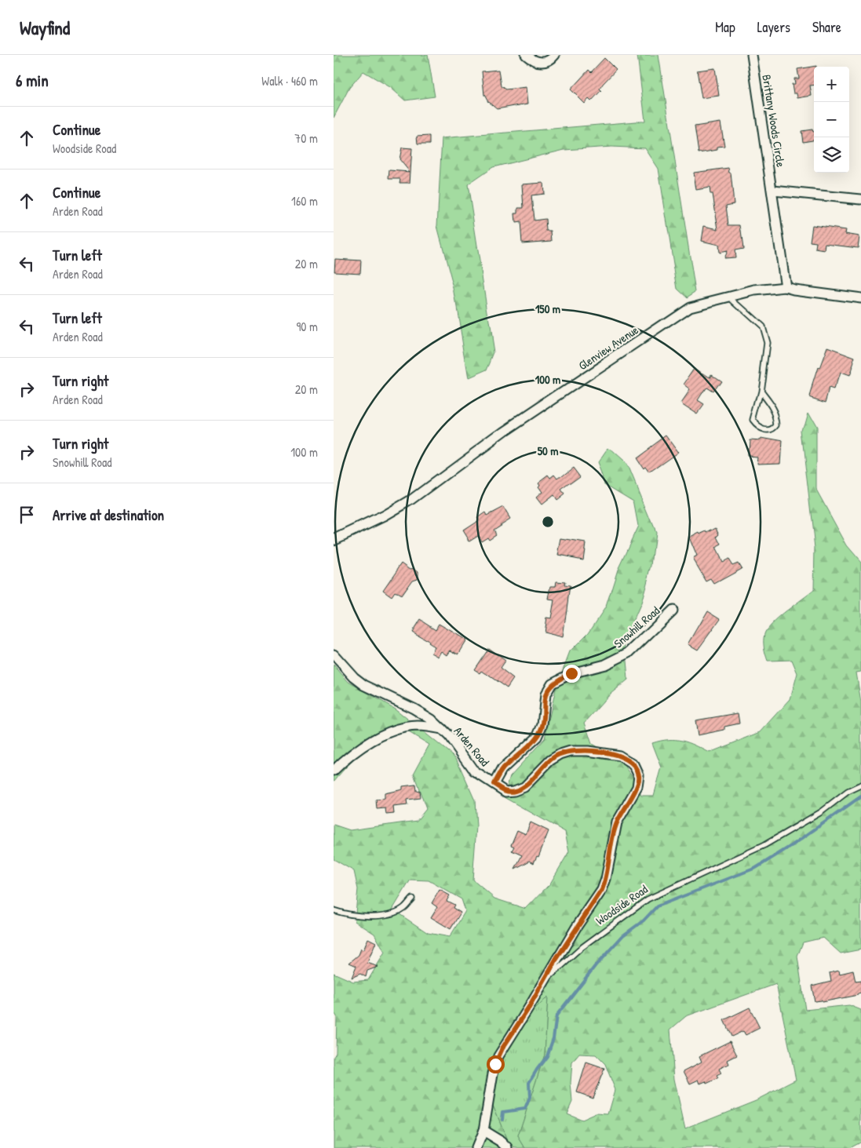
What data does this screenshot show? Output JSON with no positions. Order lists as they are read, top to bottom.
{
  "streets": {
    "street": [
      "Brittany Woods Circle",
      "Glenview Avenue",
      "Snowhill Road",
      "Arden Road",
      "Woodside Road"
    ]
  },
  "crossings": [
    ["Brittany Woods Circle", "Glenview Avenue"],
    ["Snowhill Road", "Arden Road"],
    ["Arden Road", "Woodside Road"]
  ],
  "page": {
    "header": "Wayfind",
    "nav": ["Map", "Layers", "Share"],
    "heading": ["6 min", "Walk · 460 m"],
    "map_buttons": ["+", "−"],
    "list": [
      ["Continue", "Woodside Road", "70 m"],
      ["Continue", "Arden Road", "160 m"],
      ["Turn left", "Arden Road", "20 m"],
      ["Turn left", "Arden Road", "90 m"],
      ["Turn right", "Arden Road", "20 m"],
      ["Turn right", "Snowhill Road", "100 m"],
      "Arrive at destination"
    ]
  },
  "rings": ["150 m", "100 m", "50 m"]
}
